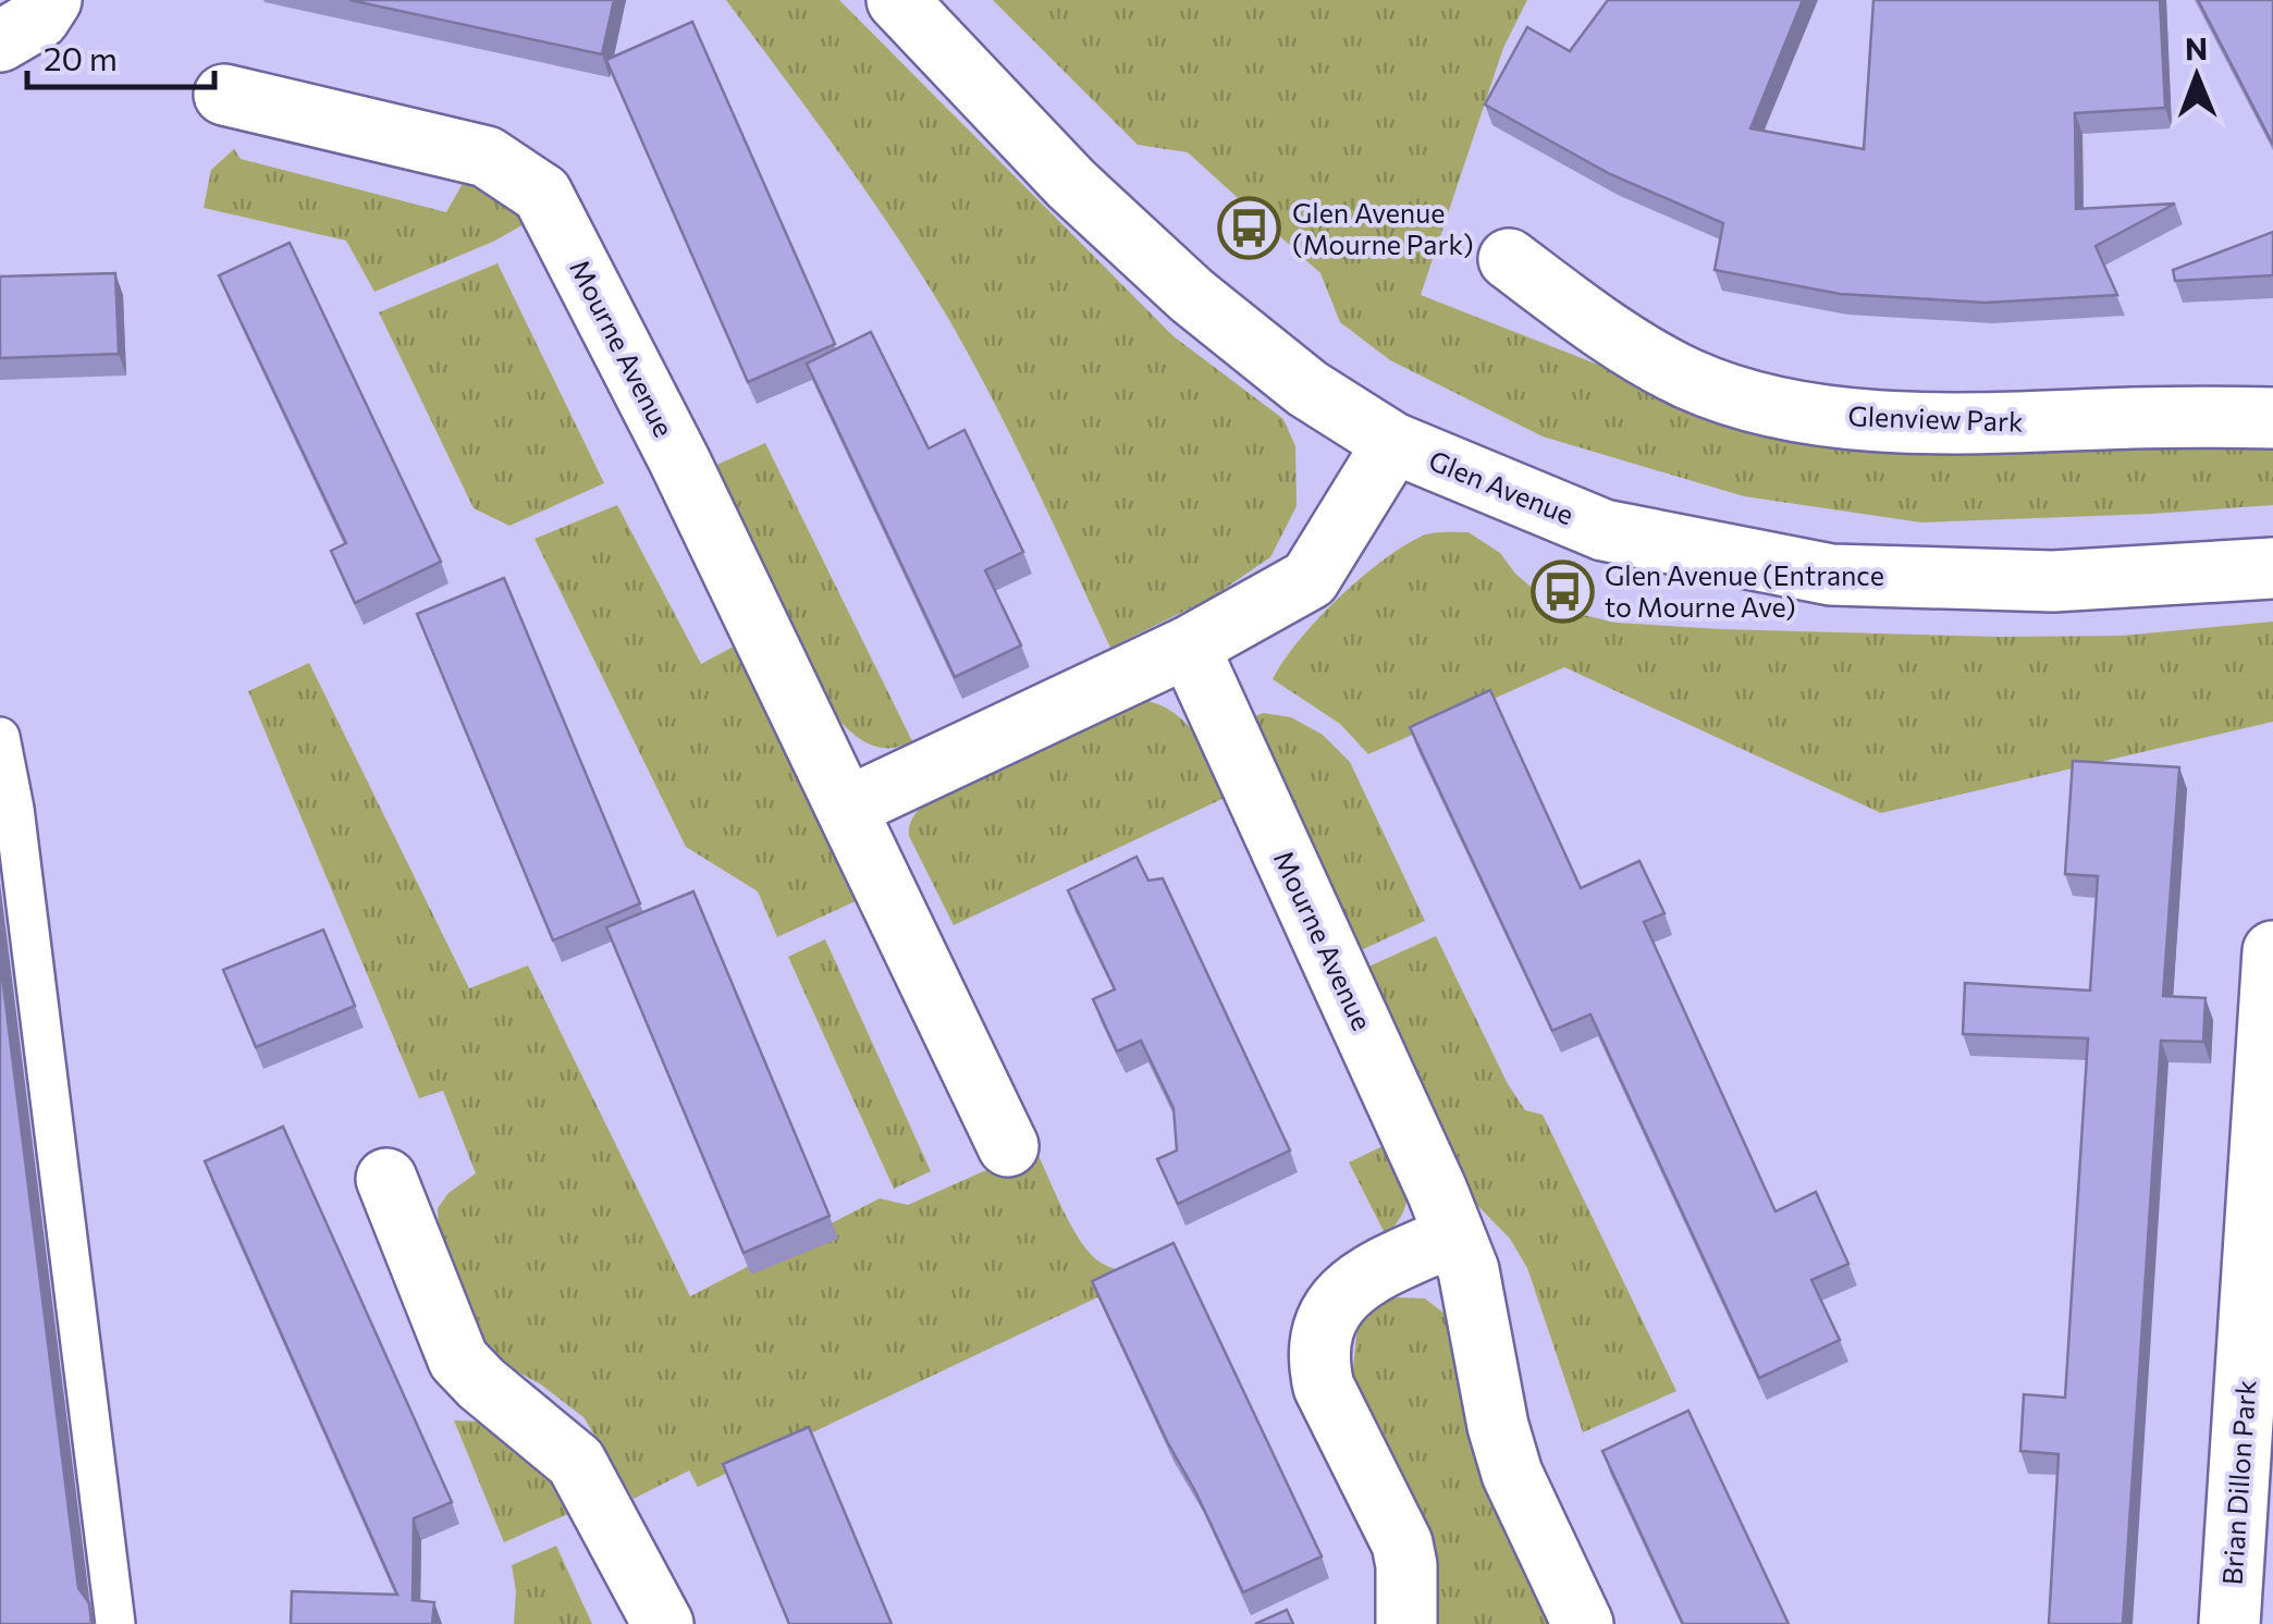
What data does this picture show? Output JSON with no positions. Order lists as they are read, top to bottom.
{
  "streets": {
    "street": [
      "Mourne Avenue",
      "Glenview Park",
      "Glen Avenue",
      "Brian Dillon Park"
    ]
  },
  "places": {
    "bus stop": ["Glen Avenue (Mourne Park)", "Glen Avenue (Entrance to Mourne Ave)"]
  },
  "scale_bar": "20 m",
  "north": "top"
}
